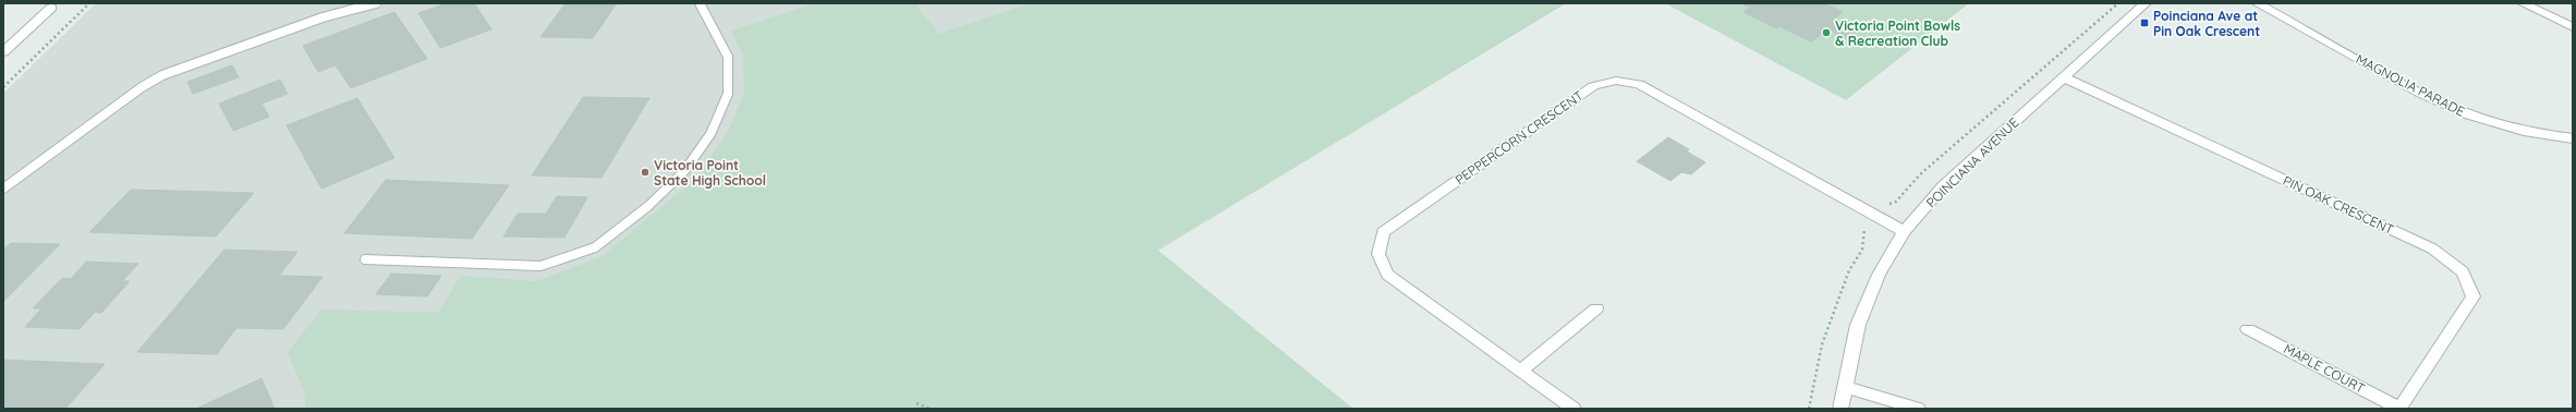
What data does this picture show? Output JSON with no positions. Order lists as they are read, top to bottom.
{
  "streets": {
    "street": [
      "MAGNOLIA PARADE",
      "PEPPERCORN CRESCENT",
      "POINCIANA AVENUE",
      "PIN OAK CRESCENT",
      "MAPLE COURT"
    ]
  },
  "crossings": [
    ["PEPPERCORN CRESCENT", "POINCIANA AVENUE"],
    ["POINCIANA AVENUE", "PIN OAK CRESCENT"],
    ["PIN OAK CRESCENT", "MAPLE COURT"]
  ],
  "places": {
    "transit": ["Poinciana Ave at Pin Oak Crescent"],
    "other": ["Victoria Point Bowls & Recreation Club", "Victoria Point State High School"]
  }
}
